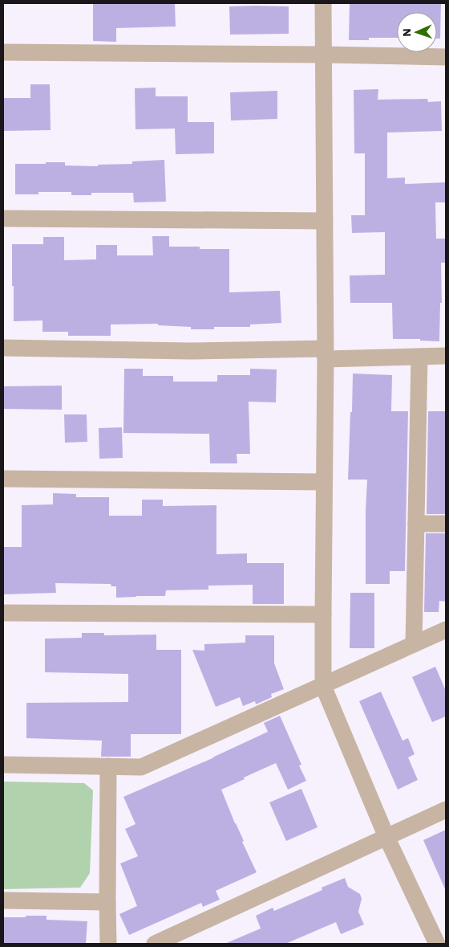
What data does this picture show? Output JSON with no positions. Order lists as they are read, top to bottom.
{
  "north": "left"
}
